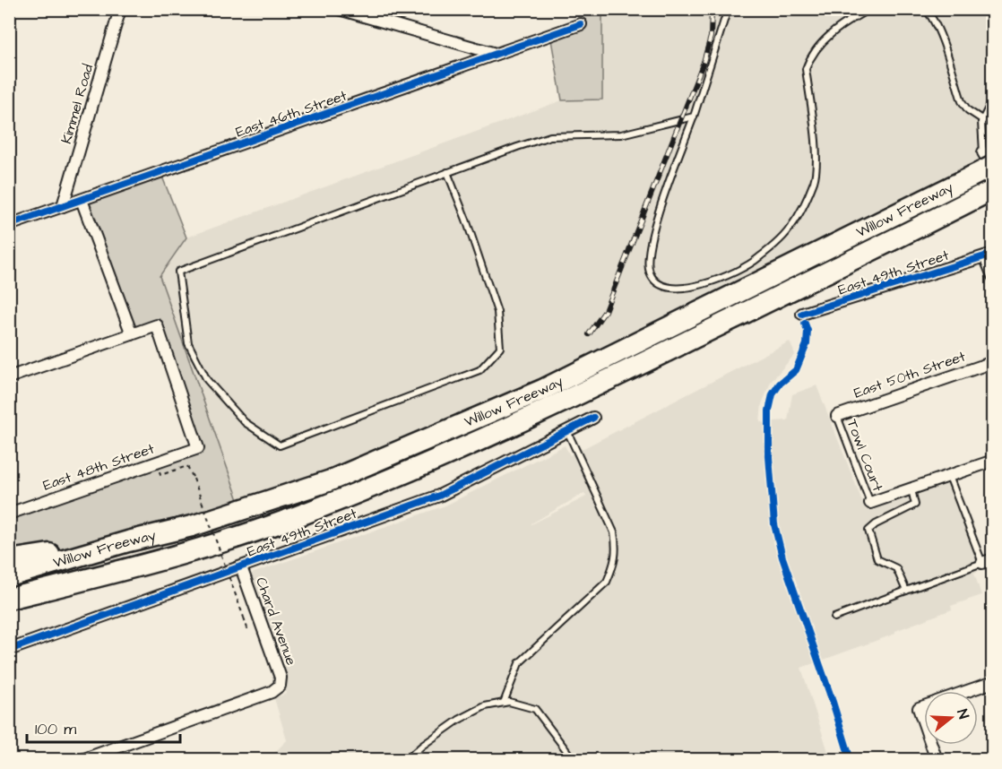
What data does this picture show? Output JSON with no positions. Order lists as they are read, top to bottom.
{
  "streets": {
    "highway": ["Willow Freeway"],
    "street": [
      "Kimmel Road",
      "East 46th Street",
      "East 49th Street",
      "East 50th Street",
      "East 48th Street",
      "Chard Avenue"
    ],
    "lane": ["Towl Court"]
  },
  "crossings": [
    ["Kimmel Road", "East 46th Street"],
    ["East 49th Street", "Chard Avenue"],
    ["East 50th Street", "Towl Court"]
  ],
  "scale_bar": "100 m",
  "north": "right"
}
